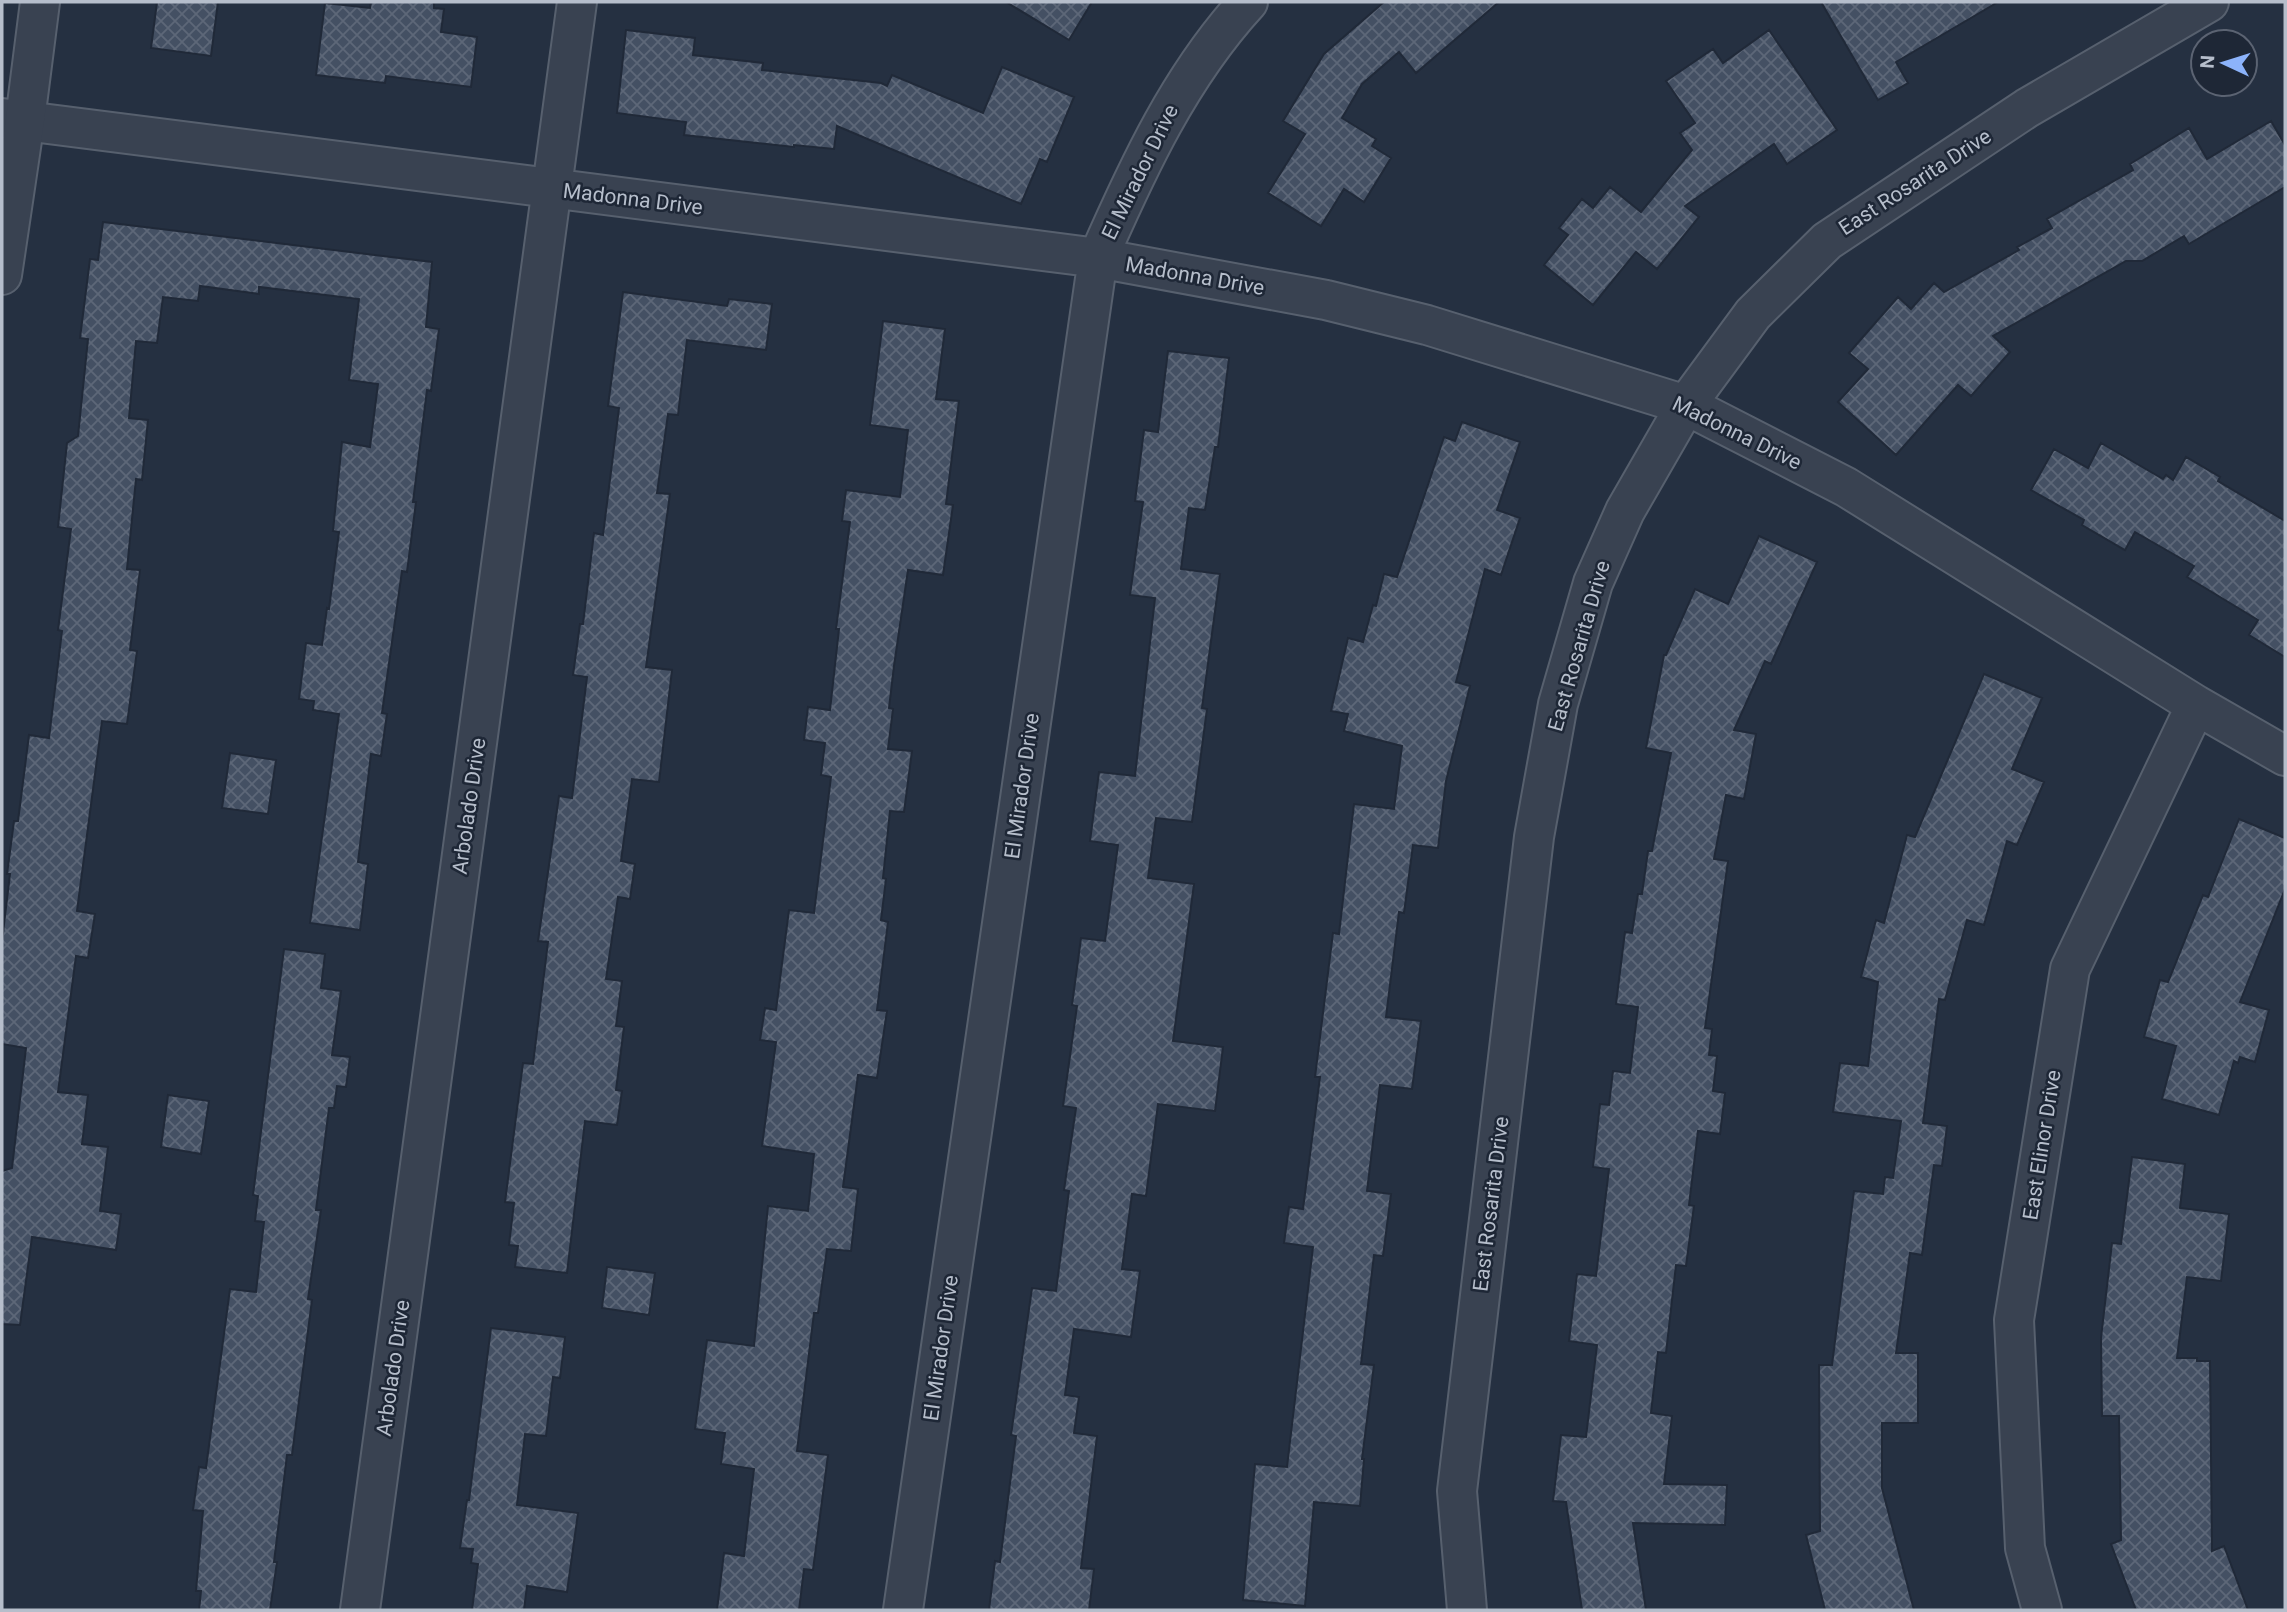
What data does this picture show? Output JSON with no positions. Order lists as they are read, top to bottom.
{
  "streets": {
    "street": [
      "El Mirador Drive",
      "East Rosarita Drive",
      "Madonna Drive",
      "Arbolado Drive",
      "East Elinor Drive"
    ]
  },
  "crossings": [
    ["El Mirador Drive", "Madonna Drive"],
    ["East Rosarita Drive", "Madonna Drive"],
    ["Madonna Drive", "Arbolado Drive"],
    ["Madonna Drive", "East Elinor Drive"]
  ],
  "north": "left"
}
